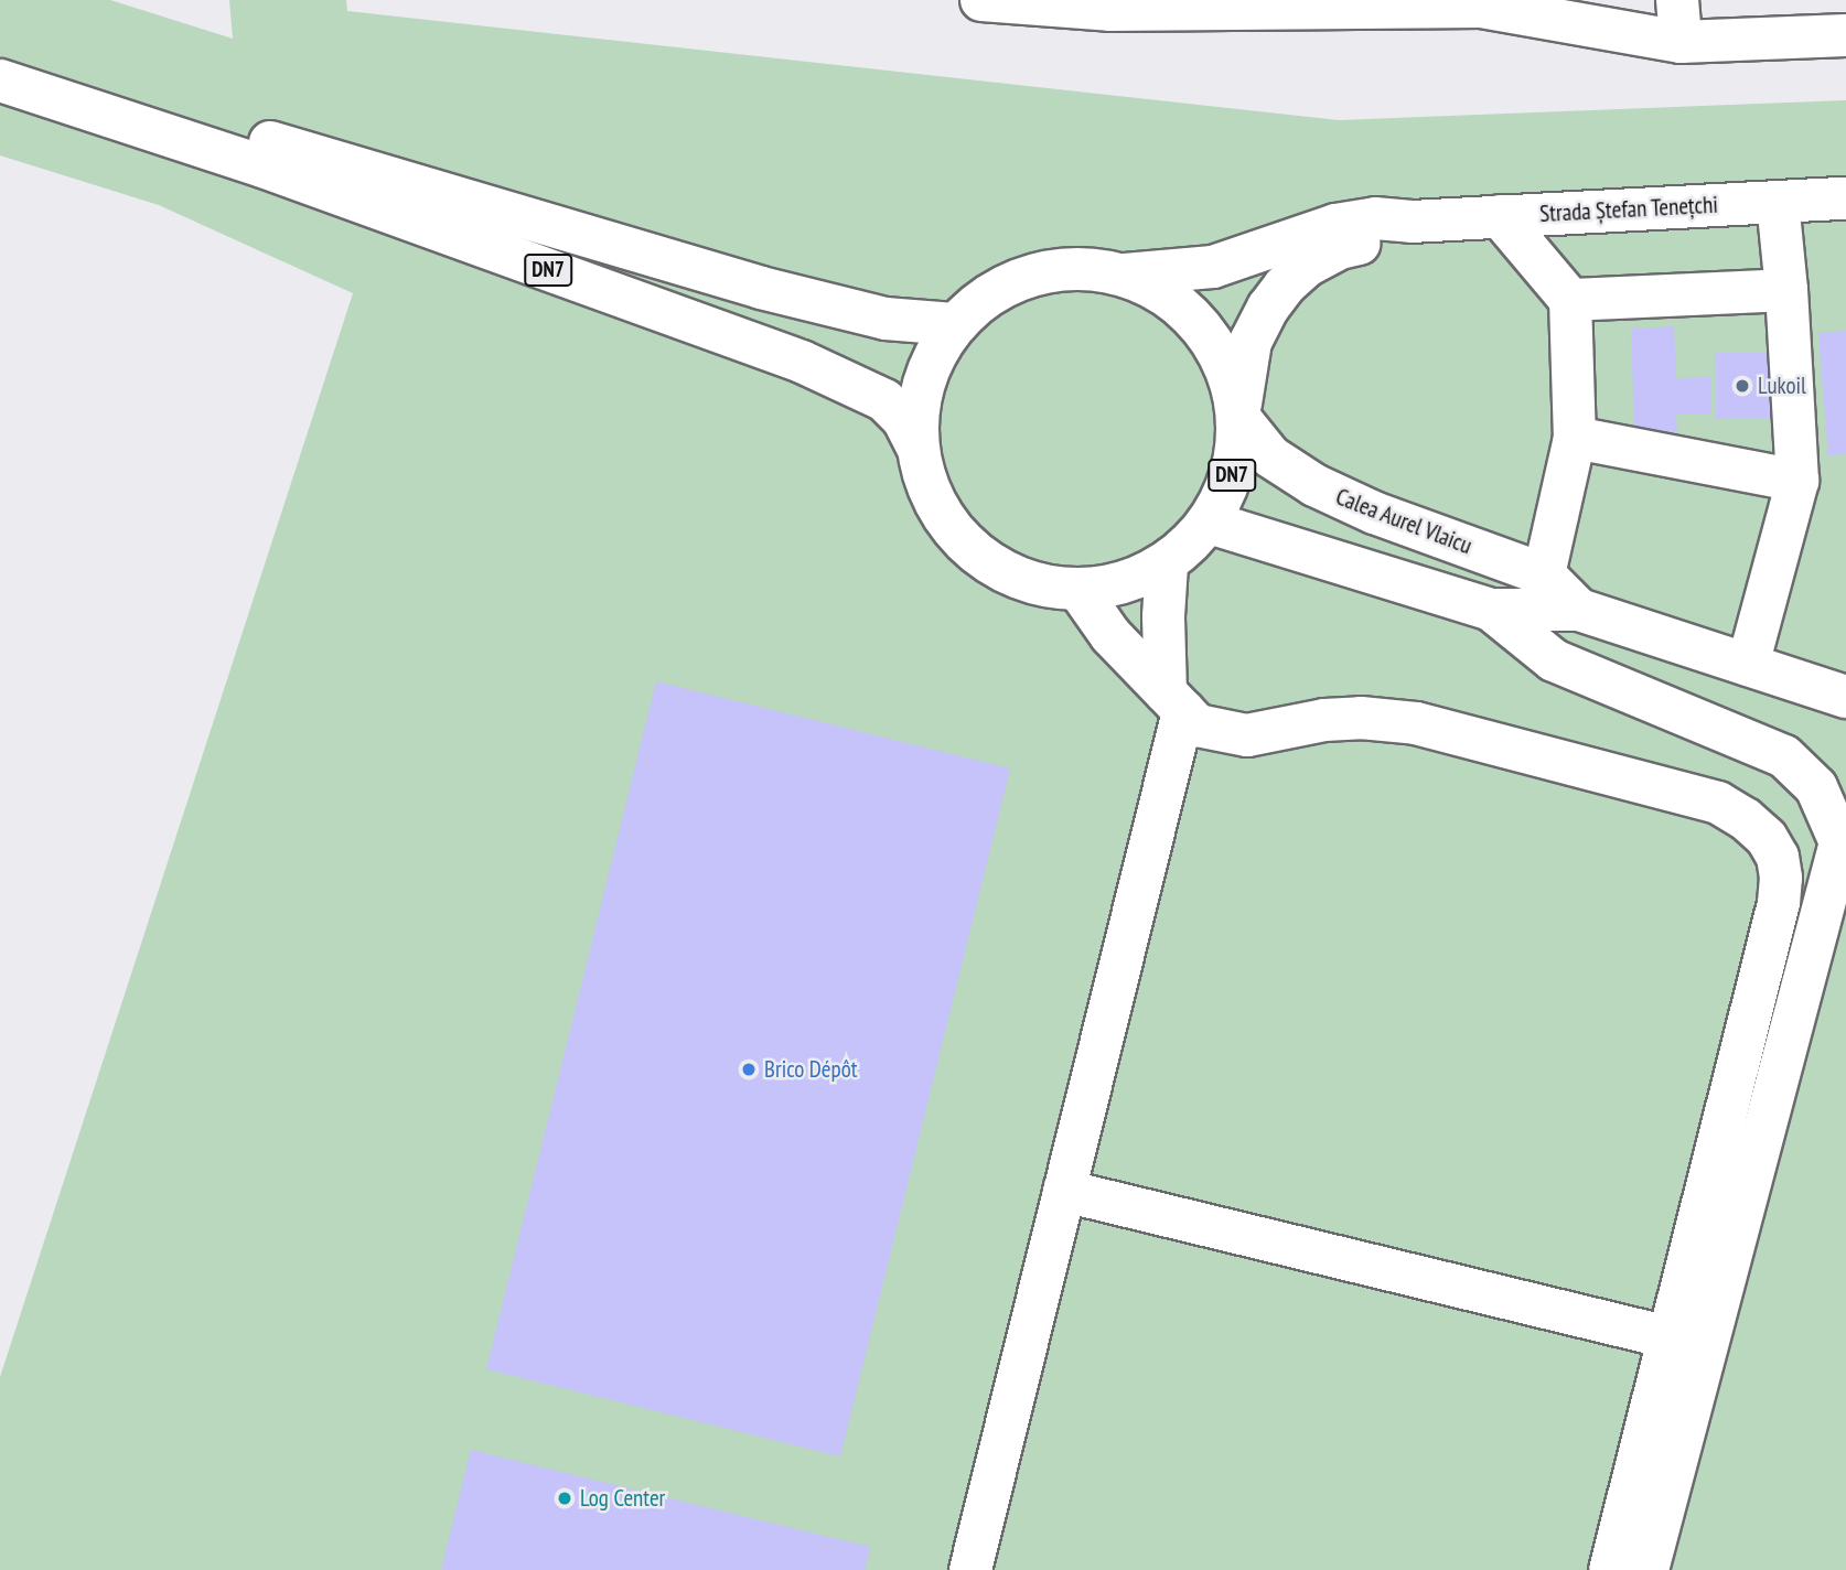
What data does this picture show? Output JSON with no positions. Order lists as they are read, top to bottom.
{
  "streets": {
    "main road": ["Strada Ștefan Tenețchi", "DN7", "Calea Aurel Vlaicu"]
  },
  "crossings": [
    ["Strada Ștefan Tenețchi", "DN7"],
    ["Strada Ștefan Tenețchi", "Calea Aurel Vlaicu"],
    ["DN7", "Calea Aurel Vlaicu"]
  ],
  "places": ["Lukoil", "Brico Dépôt", "Log Center"]
}
